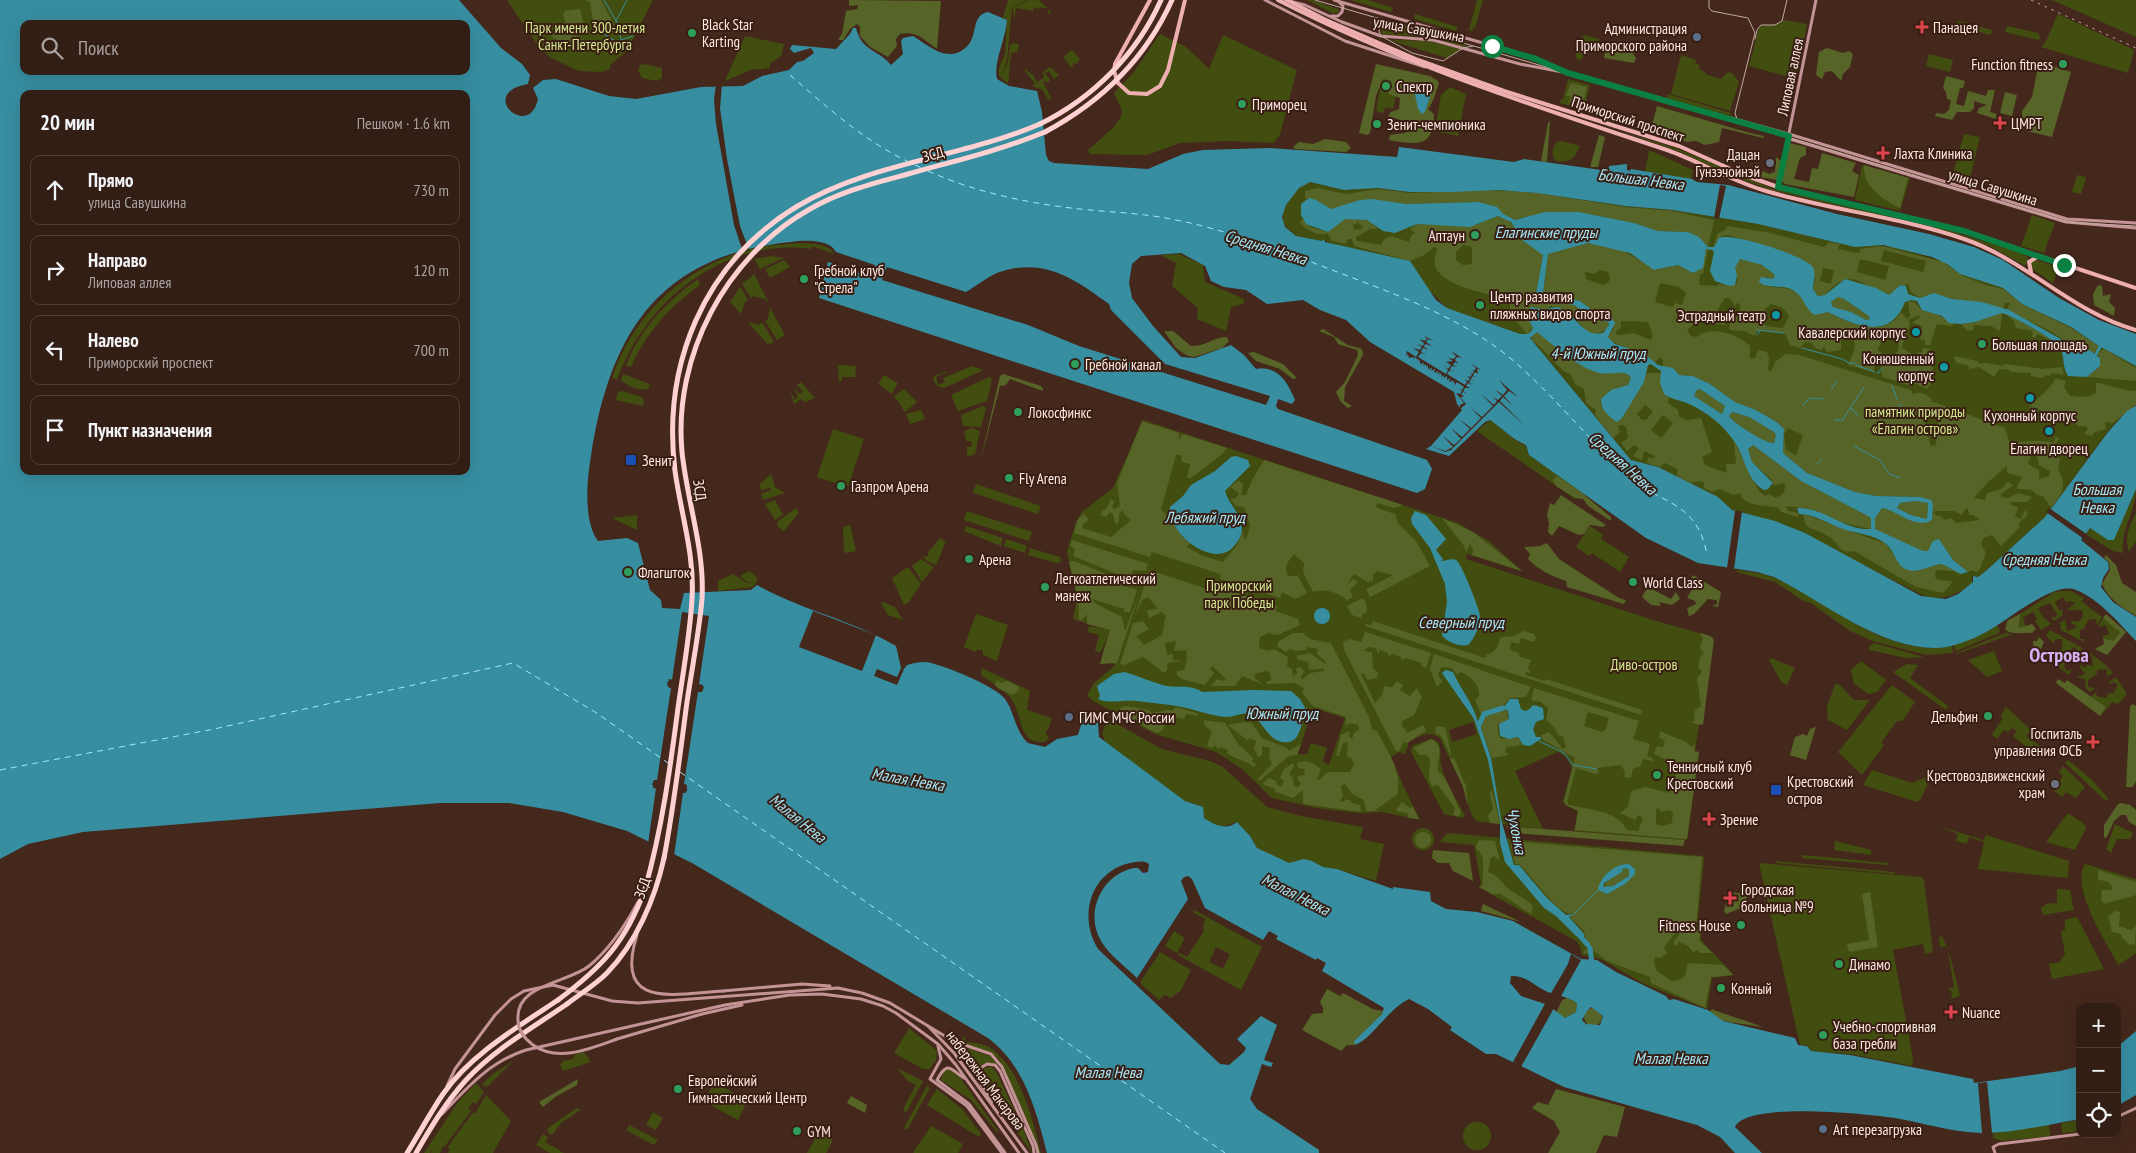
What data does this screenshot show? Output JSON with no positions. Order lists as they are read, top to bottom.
{
  "streets": {
    "highway": ["ЗСД"],
    "main road": [
      "улица Савушкина",
      "Липовая аллея",
      "Приморский проспект",
      "набережная Макарова"
    ]
  },
  "crossings": [
    ["улица Савушкина", "Липовая аллея"],
    ["Липовая аллея", "Приморский проспект"]
  ],
  "districts": ["Острова"],
  "water": [
    "Большая Невка",
    "Елагинские пруды",
    "Средняя Невка",
    "4-й Южный пруд",
    "Лебяжий пруд",
    "Северный пруд",
    "Южный пруд",
    "Малая Невка",
    "Малая Нева",
    "Чухонка"
  ],
  "parks": [
    "Парк имени 300-летия Санкт-Петербурга",
    "памятник природы «Елагин остров»",
    "Приморский парк Победы",
    "Диво-остров"
  ],
  "places": {
    "health": [
      "Панацея",
      "ЦМРТ",
      "Лахта Клиника",
      "Госпиталь управления ФСБ",
      "Зрение",
      "Городская больница №9",
      "Nuance"
    ],
    "other": [
      "Black Star Karting",
      "Администрация Приморского района",
      "Function fitness",
      "Спектр",
      "Приморец",
      "Зенит-чемпионика",
      "Дацан Гунзэчойнэй",
      "Аптаун",
      "Гребной клуб \"Стрела\"",
      "Центр развития пляжных видов спорта",
      "Эстрадный театр",
      "Кавалерский корпус",
      "Большая площадь",
      "Гребной канал",
      "Конюшенный корпус",
      "Кухонный корпус",
      "Локосфинкс",
      "Елагин дворец",
      "Fly Arena",
      "Газпром Арена",
      "Арена",
      "Флагшток",
      "World Class",
      "Легкоатлетический манеж",
      "Дельфин",
      "ГИМС МЧС России",
      "Теннисный клуб Крестовский",
      "Крестовоздвиженский храм",
      "Fitness House",
      "Динамо",
      "Конный",
      "Учебно-спортивная база гребли",
      "Европейский Гимнастический Центр",
      "Art перезагрузка",
      "GYM"
    ],
    "transit": ["Зенит", "Крестовский остров"]
  },
  "page": {
    "search": "Поиск",
    "heading": ["20 мин", "Пешком · 1.6 km"],
    "list": [
      ["Прямо", "улица Савушкина", "730 m"],
      ["Направо", "Липовая аллея", "120 m"],
      ["Налево", "Приморский проспект", "700 m"],
      "Пункт назначения"
    ],
    "map_buttons": ["+", "−"]
  }
}
